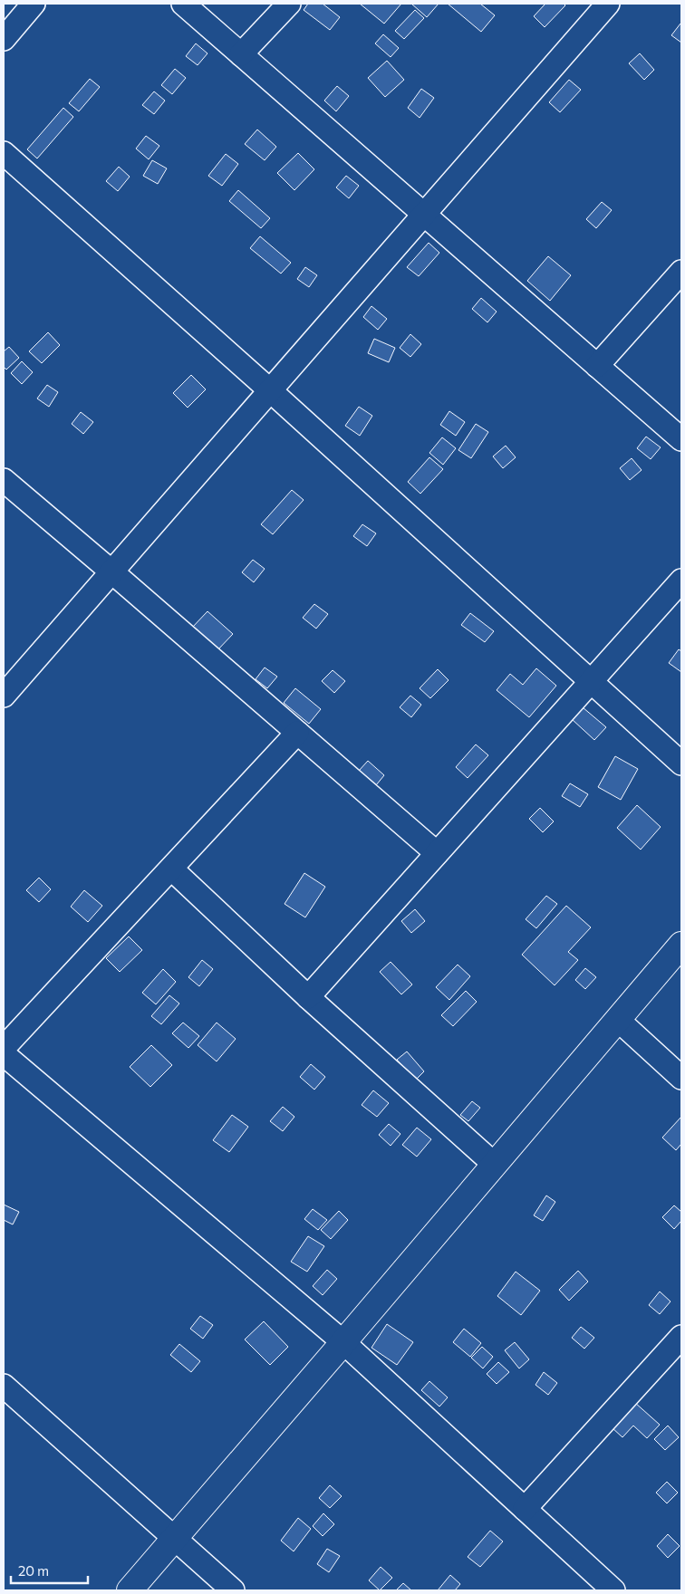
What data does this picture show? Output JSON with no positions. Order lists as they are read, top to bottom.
{
  "scale_bar": "20 m"
}
